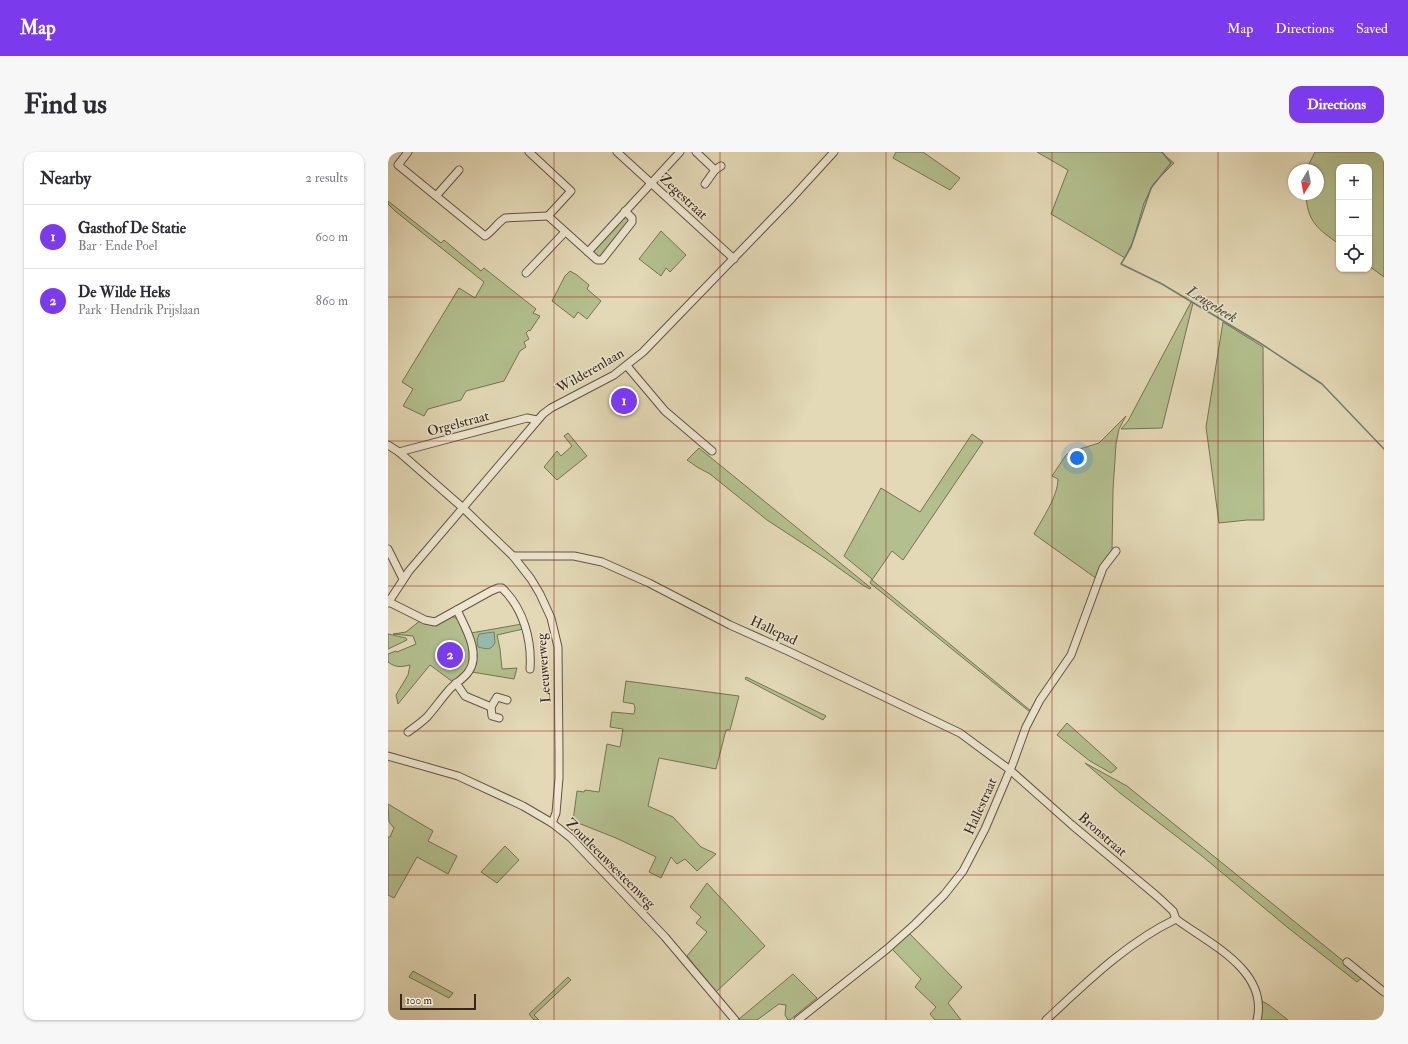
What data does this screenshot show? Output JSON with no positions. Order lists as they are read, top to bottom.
{
  "streets": {
    "street": [
      "Zegestraat",
      "Wilderenlaan",
      "Orgelstraat",
      "Hallepad",
      "Leeuwerweg",
      "Hallestraat",
      "Bronstraat",
      "Zoutleeuwsesteenweg"
    ]
  },
  "crossings": [
    ["Zegestraat", "Wilderenlaan"],
    ["Wilderenlaan", "Orgelstraat"],
    ["Wilderenlaan", "Leeuwerweg"],
    ["Orgelstraat", "Leeuwerweg"],
    ["Hallepad", "Leeuwerweg"],
    ["Hallepad", "Hallestraat"],
    ["Hallepad", "Bronstraat"],
    ["Leeuwerweg", "Zoutleeuwsesteenweg"],
    ["Hallestraat", "Bronstraat"]
  ],
  "water": ["Leugebeek"],
  "scale_bar": "100 m",
  "north": "bottom",
  "page": {
    "header": "Map",
    "nav": ["Map", "Directions", "Saved"],
    "buttons": "Directions",
    "title": "Find us",
    "heading": ["Nearby", "2 results"],
    "map_buttons": ["+", "−"],
    "list": [
      {
        "mark": "1",
        "name": "Gasthof De Statie",
        "note": "Bar · Ende Poel",
        "value": "600 m"
      },
      {
        "mark": "2",
        "name": "De Wilde Heks",
        "note": "Park · Hendrik Prijslaan",
        "value": "860 m"
      }
    ],
    "pins": ["1", "2"],
    "scale": "100 m"
  }
}
